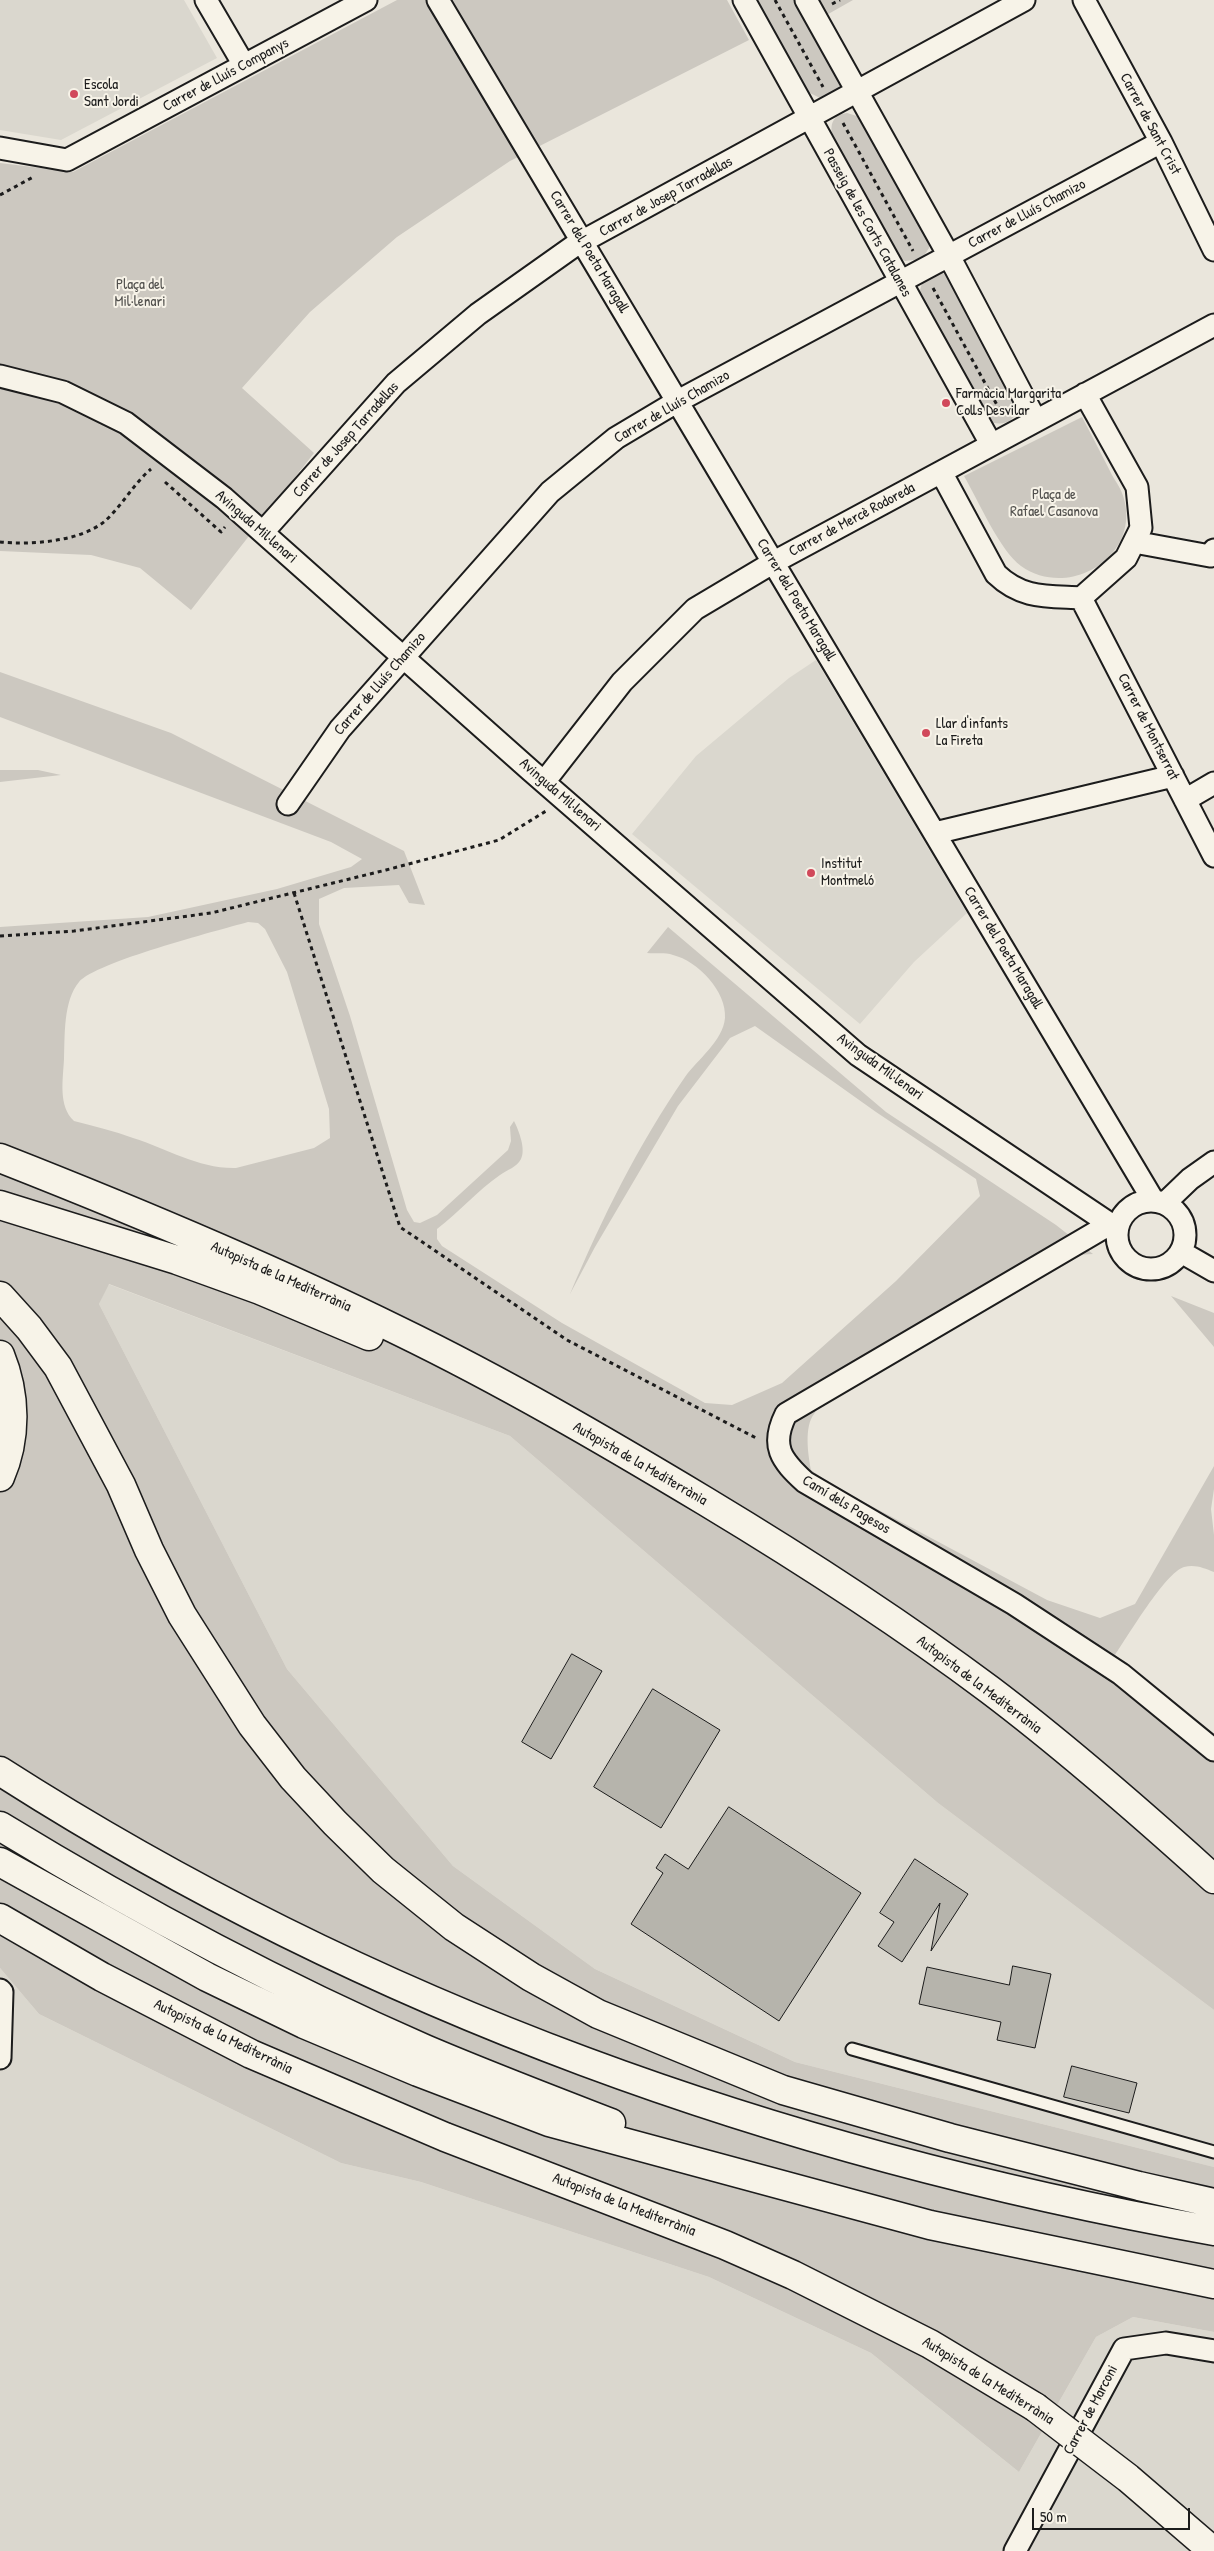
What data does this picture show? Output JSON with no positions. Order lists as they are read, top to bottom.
{
  "streets": {
    "highway": ["Autopista de la Mediterrània"],
    "street": [
      "Carrer de Lluís Companys",
      "Carrer de Sant Crist",
      "Carrer de Josep Tarradellas",
      "Carrer de Lluís Chamizo",
      "Passeig de les Corts Catalanes",
      "Carrer del Poeta Maragall",
      "Carrer de Mercè Rodoreda",
      "Avinguda Mil·lenari",
      "Carrer de Montserrat",
      "Camí dels Pagesos",
      "Carrer de Marconi"
    ]
  },
  "crossings": [
    ["Carrer de Sant Crist", "Carrer de Lluís Chamizo"],
    ["Carrer de Josep Tarradellas", "Passeig de les Corts Catalanes"],
    ["Carrer de Josep Tarradellas", "Carrer del Poeta Maragall"],
    ["Carrer de Josep Tarradellas", "Avinguda Mil·lenari"],
    ["Carrer de Lluís Chamizo", "Passeig de les Corts Catalanes"],
    ["Carrer de Lluís Chamizo", "Carrer del Poeta Maragall"],
    ["Carrer de Lluís Chamizo", "Avinguda Mil·lenari"],
    ["Passeig de les Corts Catalanes", "Carrer de Mercè Rodoreda"],
    ["Carrer del Poeta Maragall", "Carrer de Mercè Rodoreda"],
    ["Carrer del Poeta Maragall", "Avinguda Mil·lenari"],
    ["Carrer de Mercè Rodoreda", "Avinguda Mil·lenari"]
  ],
  "parks": ["Plaça del Mil·lenari", "Plaça de Rafael Casanova"],
  "places": [
    "Escola Sant Jordi",
    "Farmàcia Margarita Colls Desvilar",
    "Llar d'infants La Fireta",
    "Institut Montmeló"
  ],
  "scale_bar": "50 m"
}
